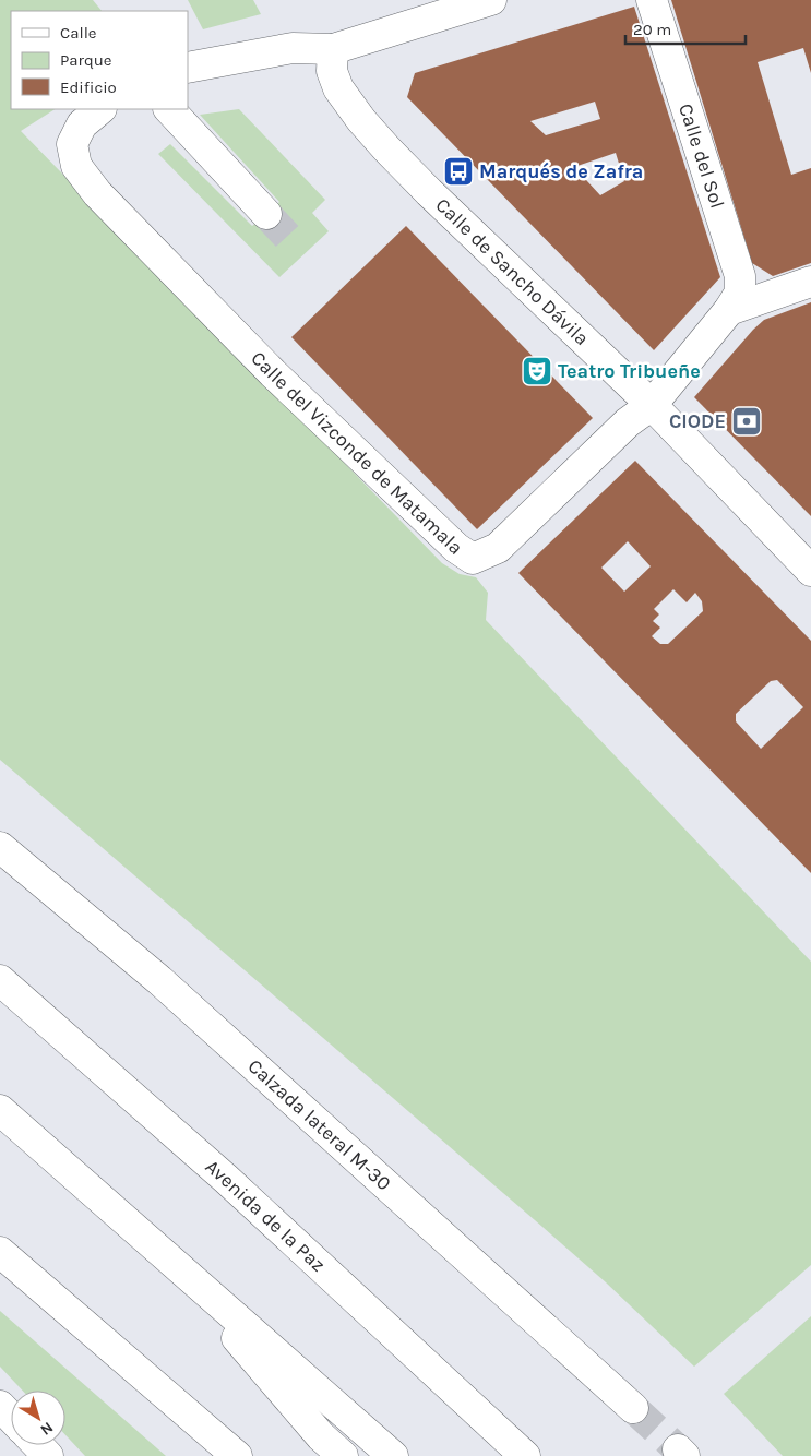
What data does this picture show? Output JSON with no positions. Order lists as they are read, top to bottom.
{
  "streets": {
    "main road": [
      "Calle del Sol",
      "Calle de Sancho Dávila",
      "Calle del Vizconde de Matamala",
      "Calzada lateral M-30",
      "Avenida de la Paz"
    ]
  },
  "crossings": [
    ["Calle del Sol", "Calle del Vizconde de Matamala"],
    ["Calle de Sancho Dávila", "Calle del Vizconde de Matamala"]
  ],
  "places": {
    "bus stop": ["Marqués de Zafra"],
    "theatre": ["Teatro Tribueñe"],
    "bank": ["CIODE"]
  },
  "legend": ["Calle", "Parque", "Edificio"],
  "scale_bar": "20 m",
  "north": "bottom right"
}
